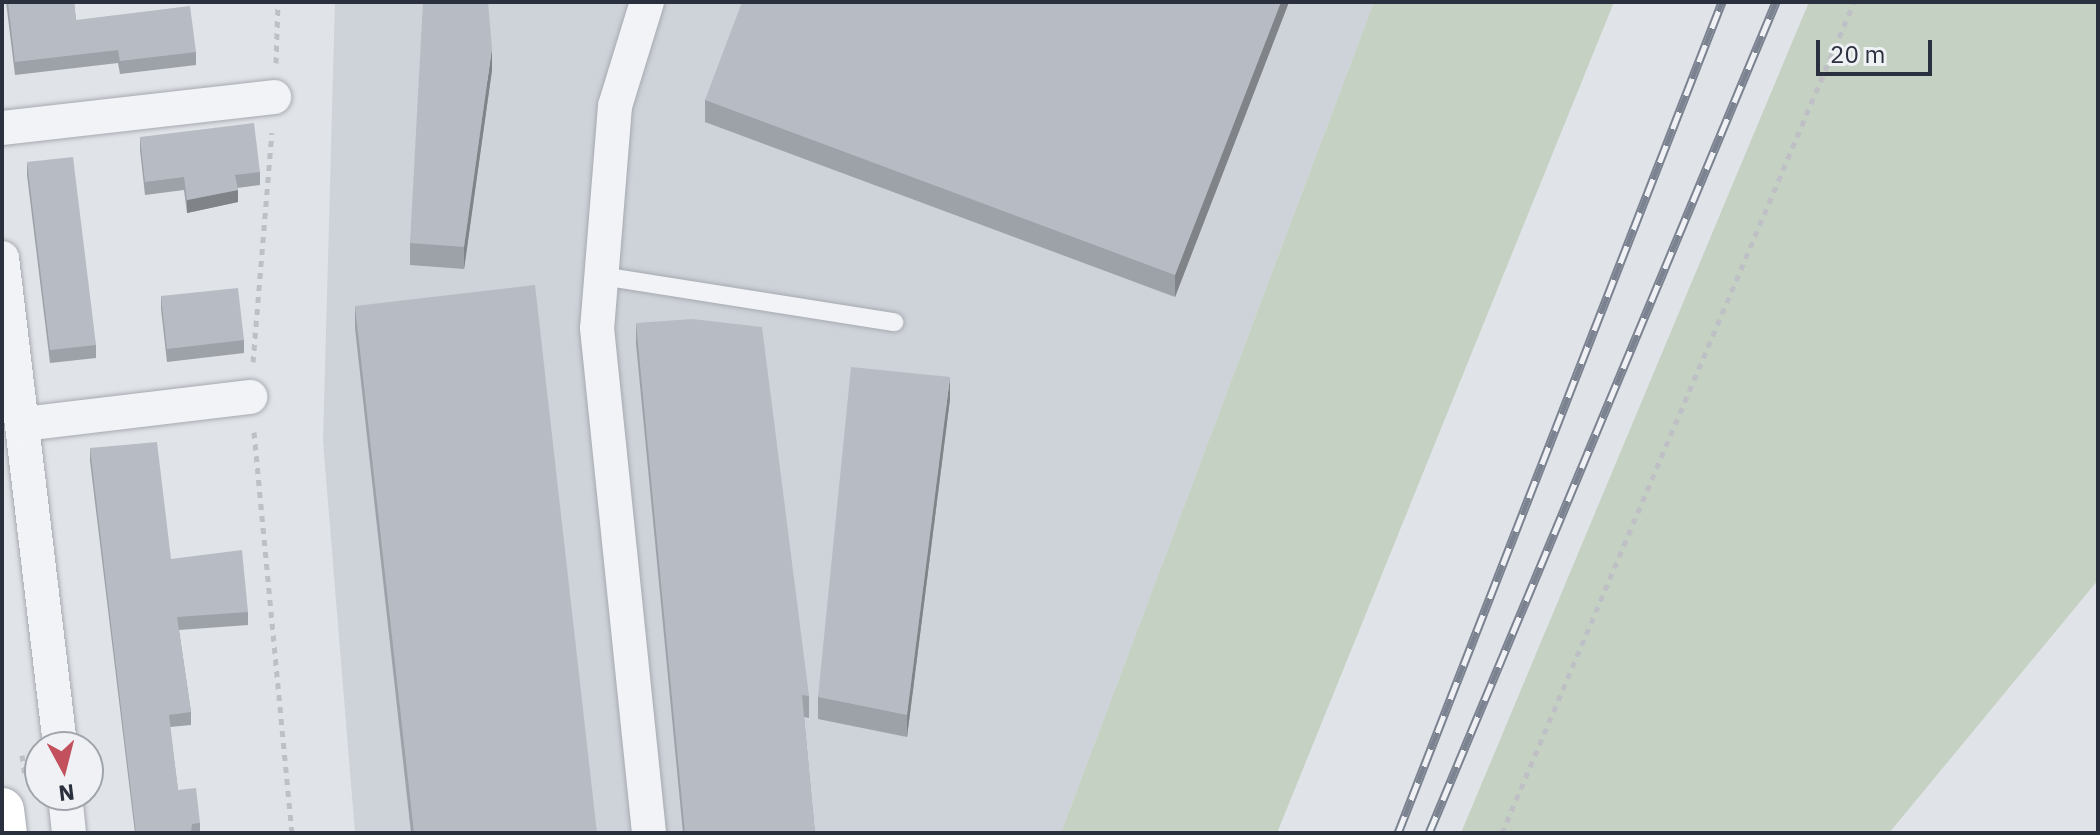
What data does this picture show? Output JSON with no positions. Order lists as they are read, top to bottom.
{
  "scale_bar": "20 m",
  "north": "bottom"
}
